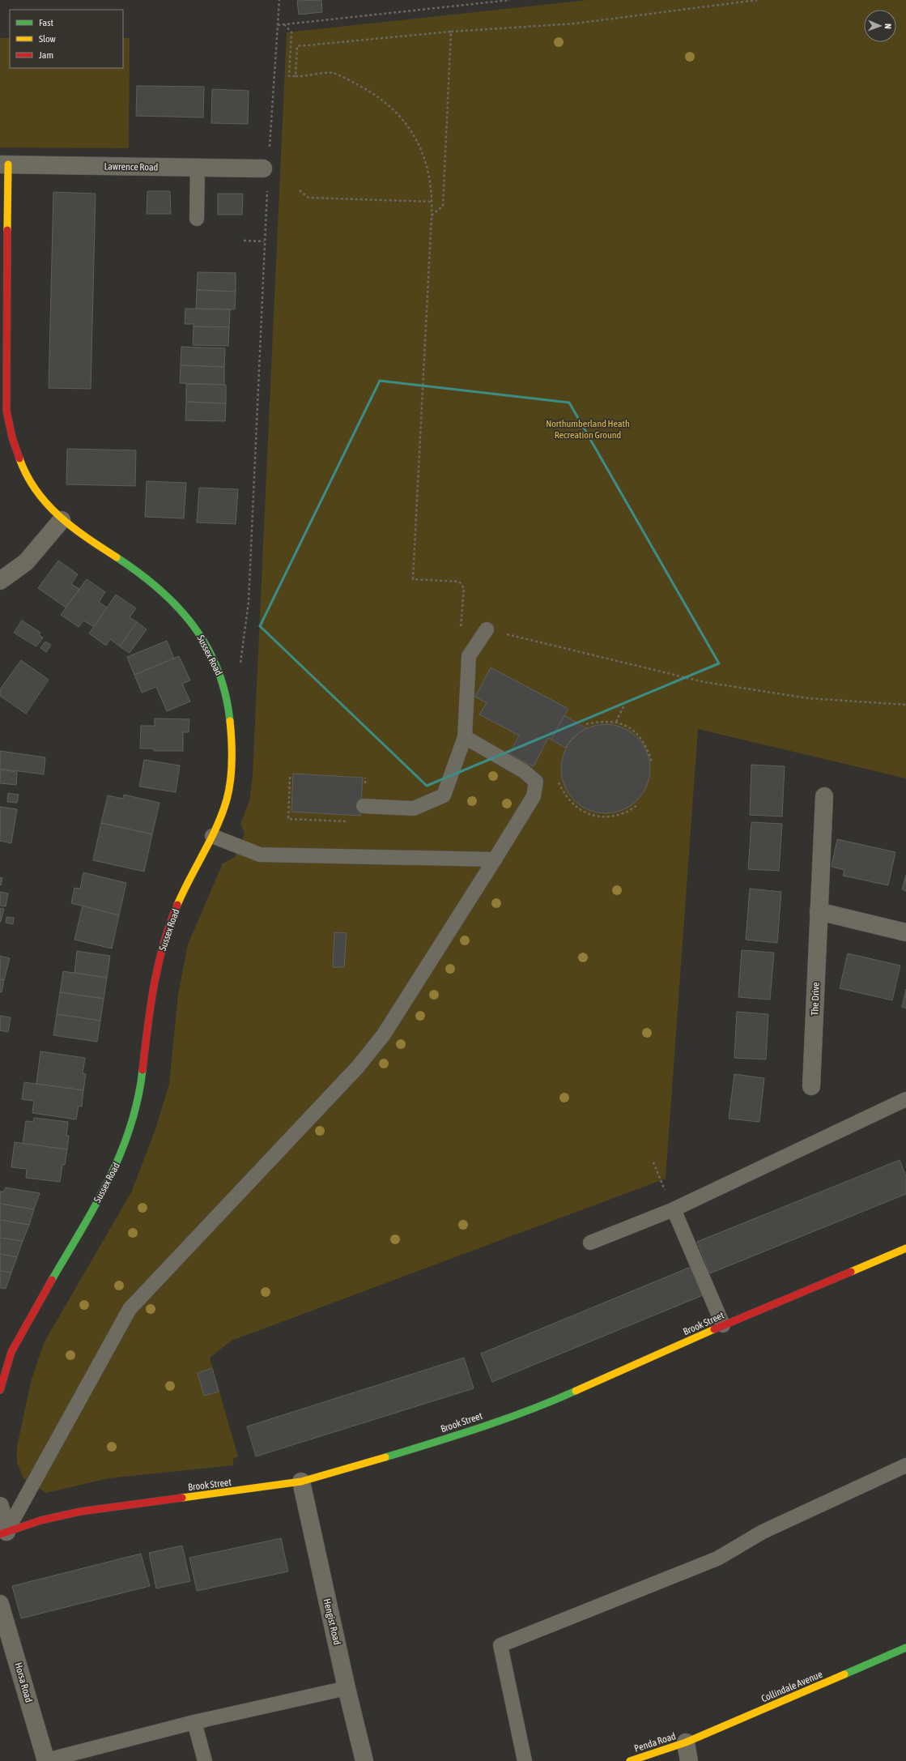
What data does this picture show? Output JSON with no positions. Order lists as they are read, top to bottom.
{
  "streets": {
    "street": [
      "Lawrence Road",
      "Sussex Road",
      "The Drive",
      "Brook Street",
      "Hengist Road",
      "Horsa Road",
      "Collindale Avenue",
      "Penda Road"
    ]
  },
  "crossings": [
    ["Lawrence Road", "Sussex Road"],
    ["Brook Street", "Hengist Road"],
    ["Collindale Avenue", "Penda Road"]
  ],
  "parks": ["Northumberland Heath Recreation Ground"],
  "legend": ["Fast", "Slow", "Jam"],
  "north": "right"
}
